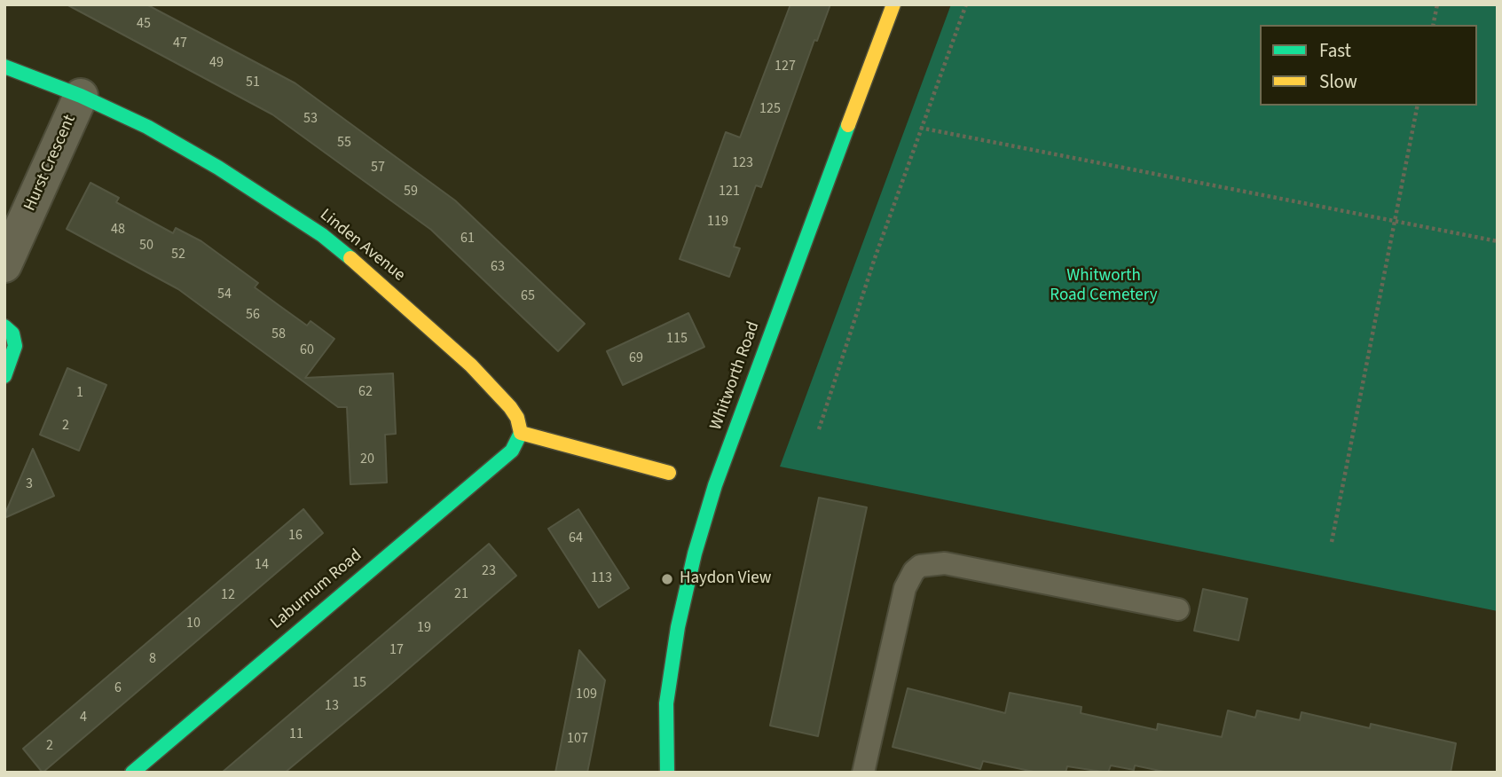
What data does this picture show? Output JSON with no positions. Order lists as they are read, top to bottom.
{
  "streets": {
    "street": [
      "Hurst Crescent",
      "Linden Avenue",
      "Whitworth Road",
      "Laburnum Road"
    ]
  },
  "crossings": [
    ["Hurst Crescent", "Linden Avenue"],
    ["Linden Avenue", "Laburnum Road"]
  ],
  "parks": ["Whitworth Road Cemetery"],
  "places": ["Haydon View"],
  "house_numbers": [
    "45",
    "47",
    "49",
    "127",
    "51",
    "125",
    "53",
    "55",
    "123",
    "57",
    "59",
    "121",
    "119",
    "48",
    "61",
    "50",
    "52",
    "63",
    "54",
    "65",
    "56",
    "58",
    "115",
    "60",
    "69",
    "62",
    "1",
    "2",
    "20",
    "3",
    "16",
    "64",
    "14",
    "23",
    "113",
    "21",
    "12",
    "10",
    "19",
    "17",
    "8",
    "15",
    "6",
    "109",
    "13",
    "4",
    "11",
    "107",
    "2"
  ],
  "legend": ["Fast", "Slow"]
}
